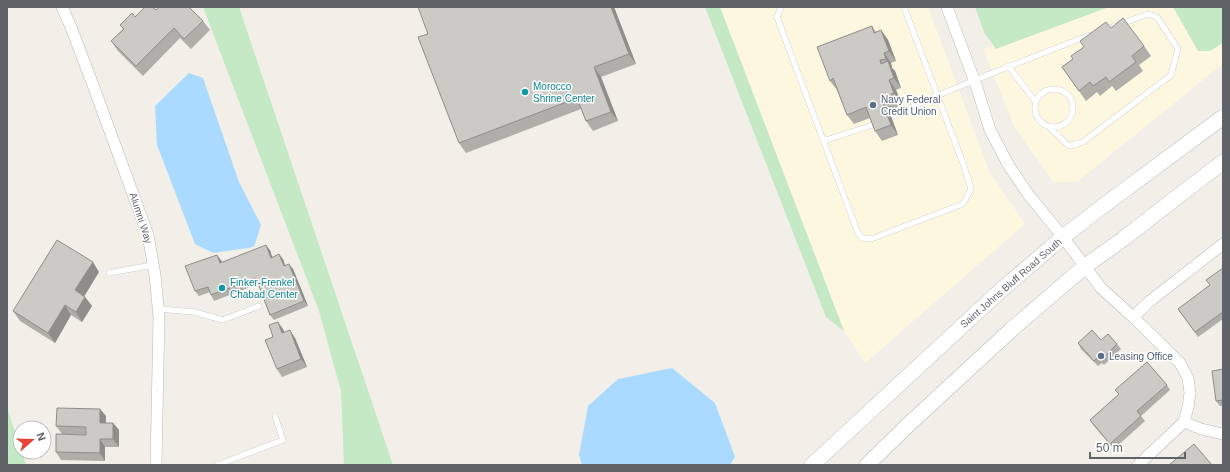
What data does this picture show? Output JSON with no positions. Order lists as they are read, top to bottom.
{
  "streets": {
    "main road": ["Saint Johns Bluff Road South"],
    "street": ["Alumni Way"]
  },
  "places": [
    "Morocco Shrine Center",
    "Navy Federal Credit Union",
    "Finker-Frenkel Chabad Center",
    "Leasing Office"
  ],
  "scale_bar": "50 m",
  "north": "right"
}
